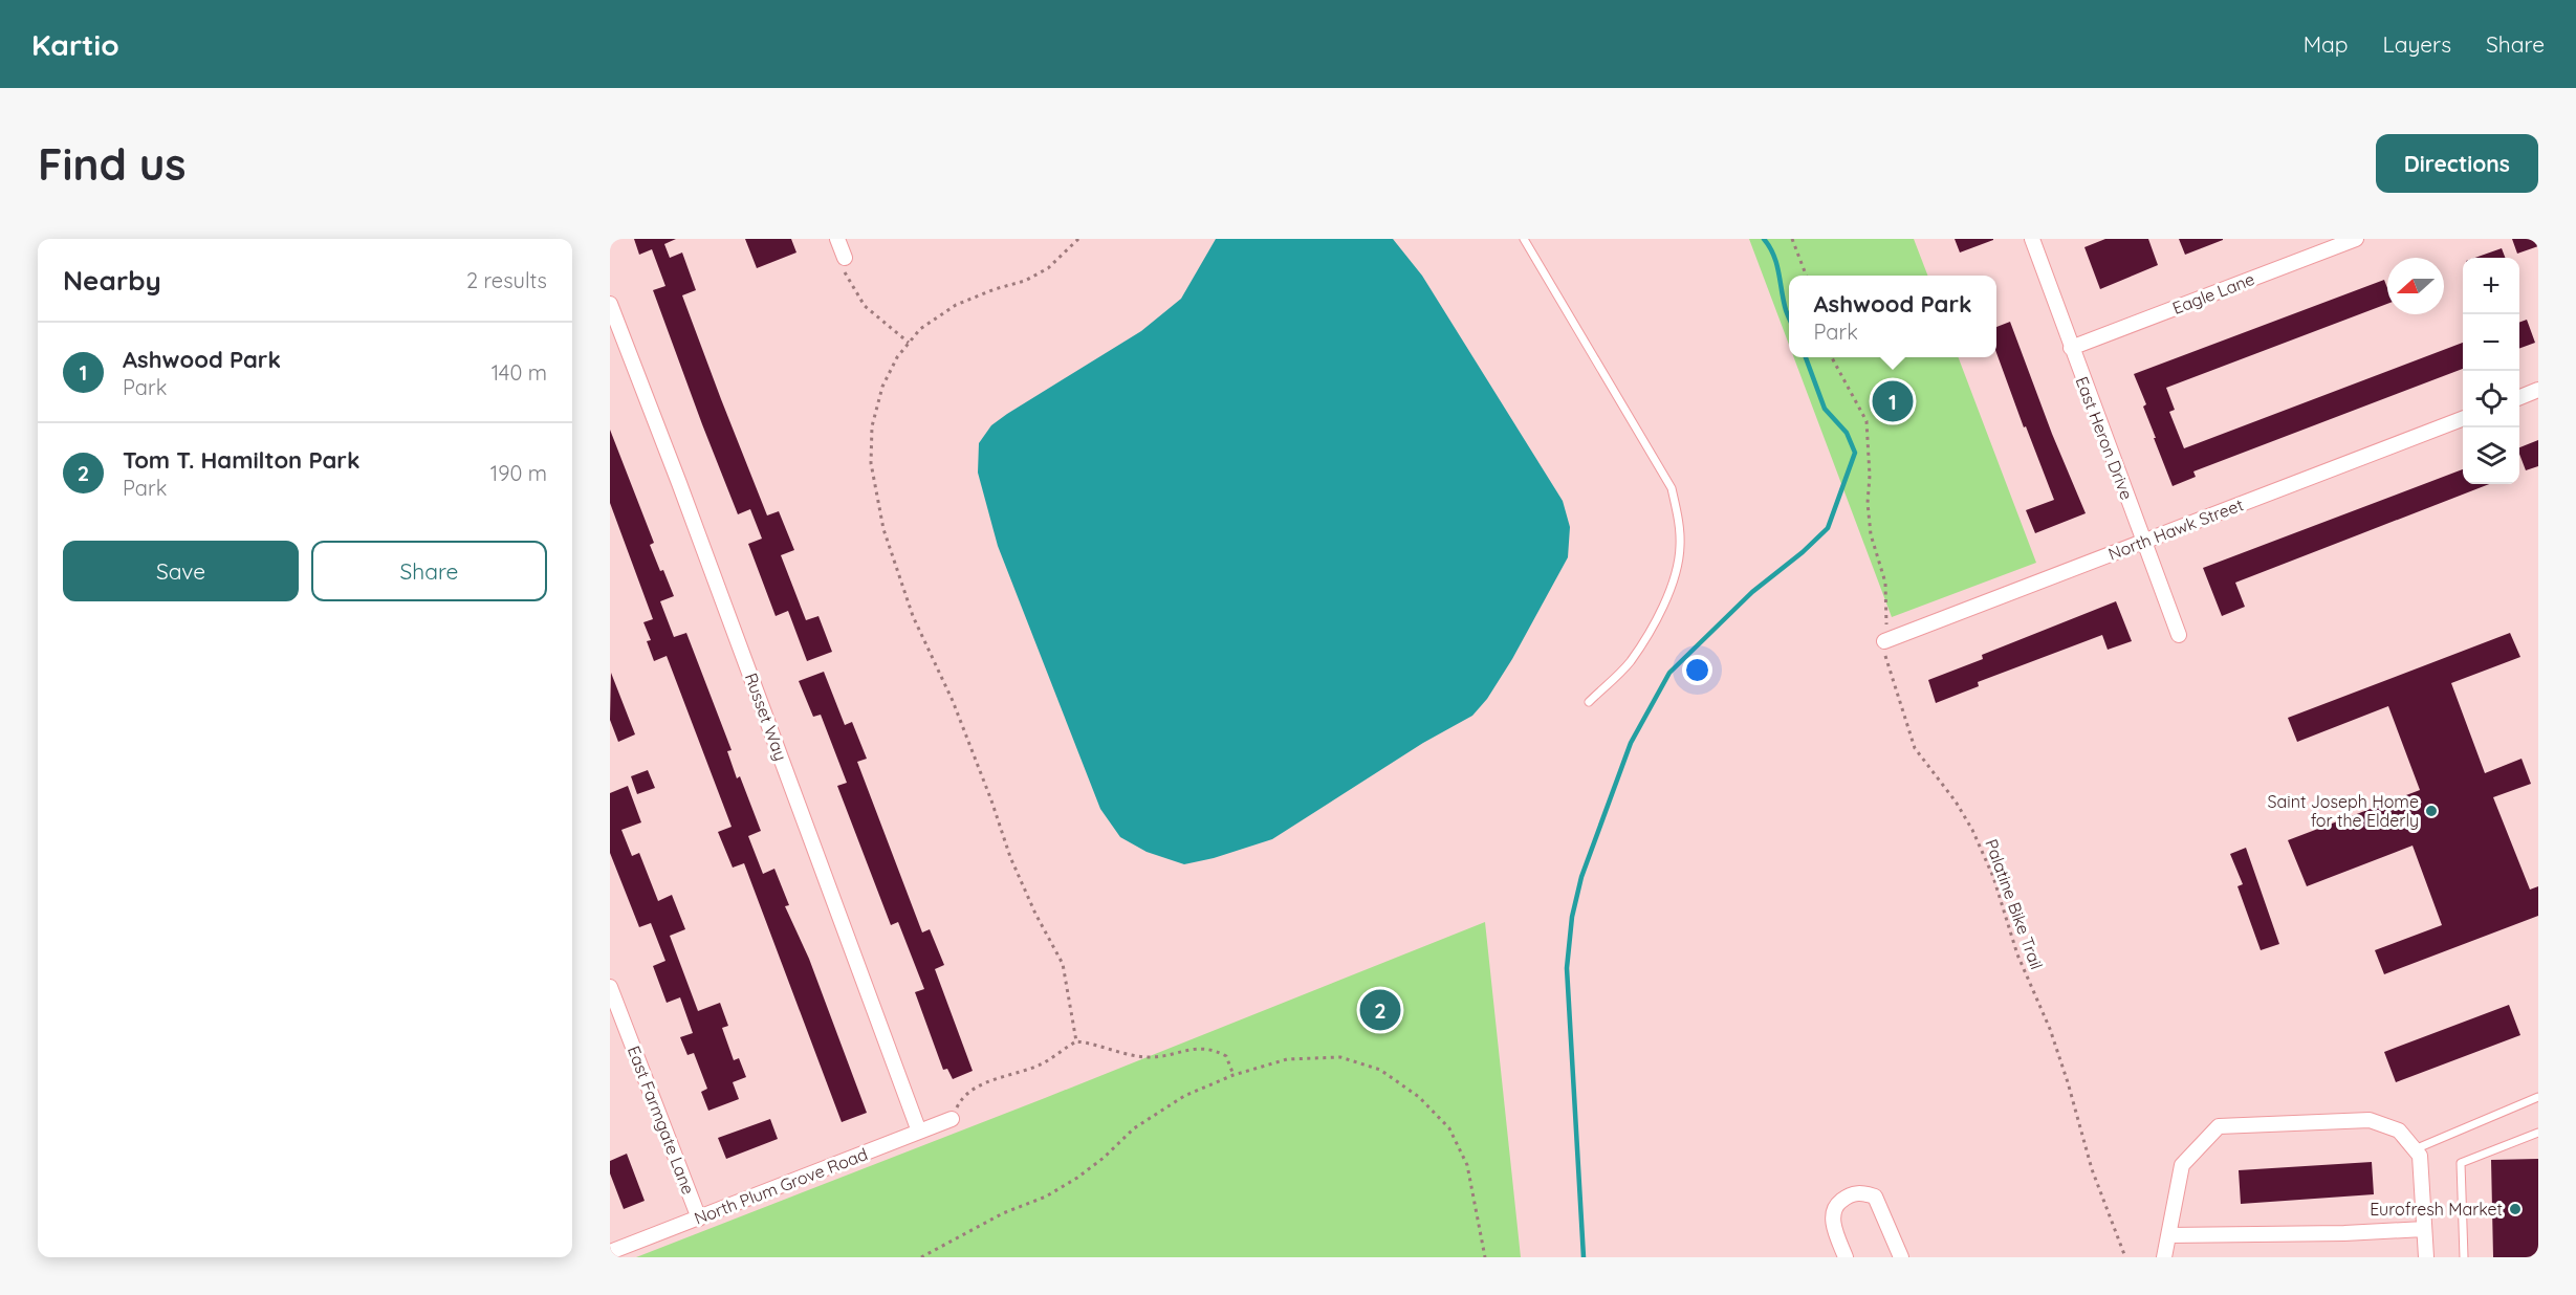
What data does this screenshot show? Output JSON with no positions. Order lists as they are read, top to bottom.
{
  "streets": {
    "street": [
      "Eagle Lane",
      "East Heron Drive",
      "North Hawk Street",
      "Russet Way",
      "East Farmgate Lane",
      "North Plum Grove Road"
    ],
    "path": ["Palatine Bike Trail"]
  },
  "crossings": [
    ["Eagle Lane", "East Heron Drive"],
    ["East Heron Drive", "North Hawk Street"],
    ["North Hawk Street", "Palatine Bike Trail"],
    ["Russet Way", "North Plum Grove Road"],
    ["East Farmgate Lane", "North Plum Grove Road"]
  ],
  "places": ["Saint Joseph Home for the Elderly", "Eurofresh Market"],
  "north": "left",
  "page": {
    "header": "Kartio",
    "nav": ["Map", "Layers", "Share"],
    "buttons": [
      "Directions",
      ["Save", "Share"]
    ],
    "title": "Find us",
    "heading": ["Nearby", "2 results"],
    "map_buttons": ["+", "−"],
    "popup": ["Ashwood Park", "Park"],
    "list": [
      {
        "mark": "1",
        "name": "Ashwood Park",
        "note": "Park",
        "value": "140 m"
      },
      {
        "mark": "2",
        "name": "Tom T. Hamilton Park",
        "note": "Park",
        "value": "190 m"
      }
    ],
    "pins": ["1", "2"]
  }
}
